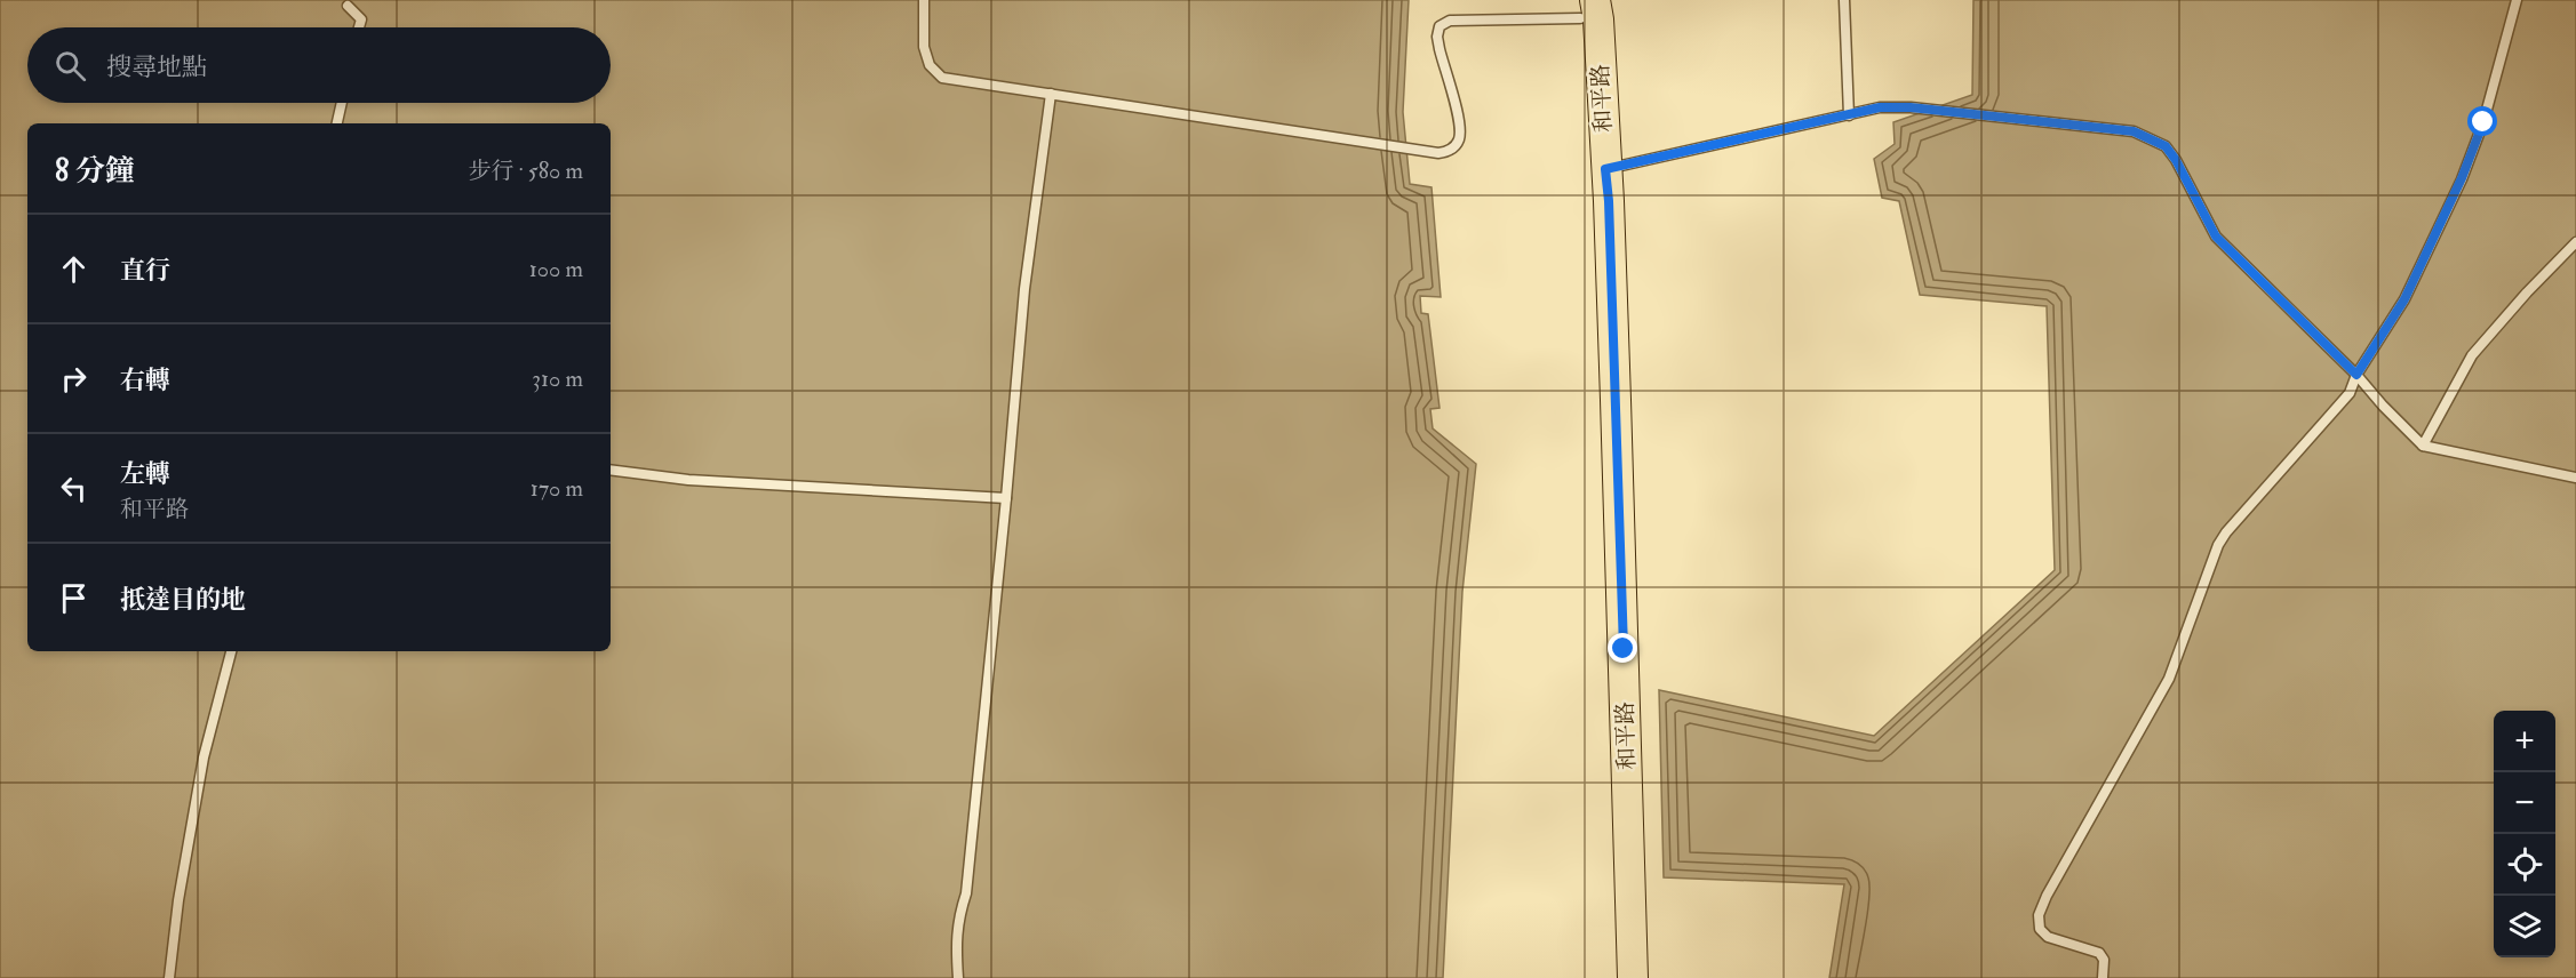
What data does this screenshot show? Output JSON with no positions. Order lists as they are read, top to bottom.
{
  "streets": {
    "main road": ["和平路"]
  },
  "page": {
    "search": "搜尋地點",
    "heading": ["8 分鐘", "步行 · 580 m"],
    "list": [
      ["直行", "100 m"],
      ["右轉", "310 m"],
      ["左轉", "和平路", "170 m"],
      "抵達目的地"
    ],
    "map_buttons": ["+", "−"]
  }
}
